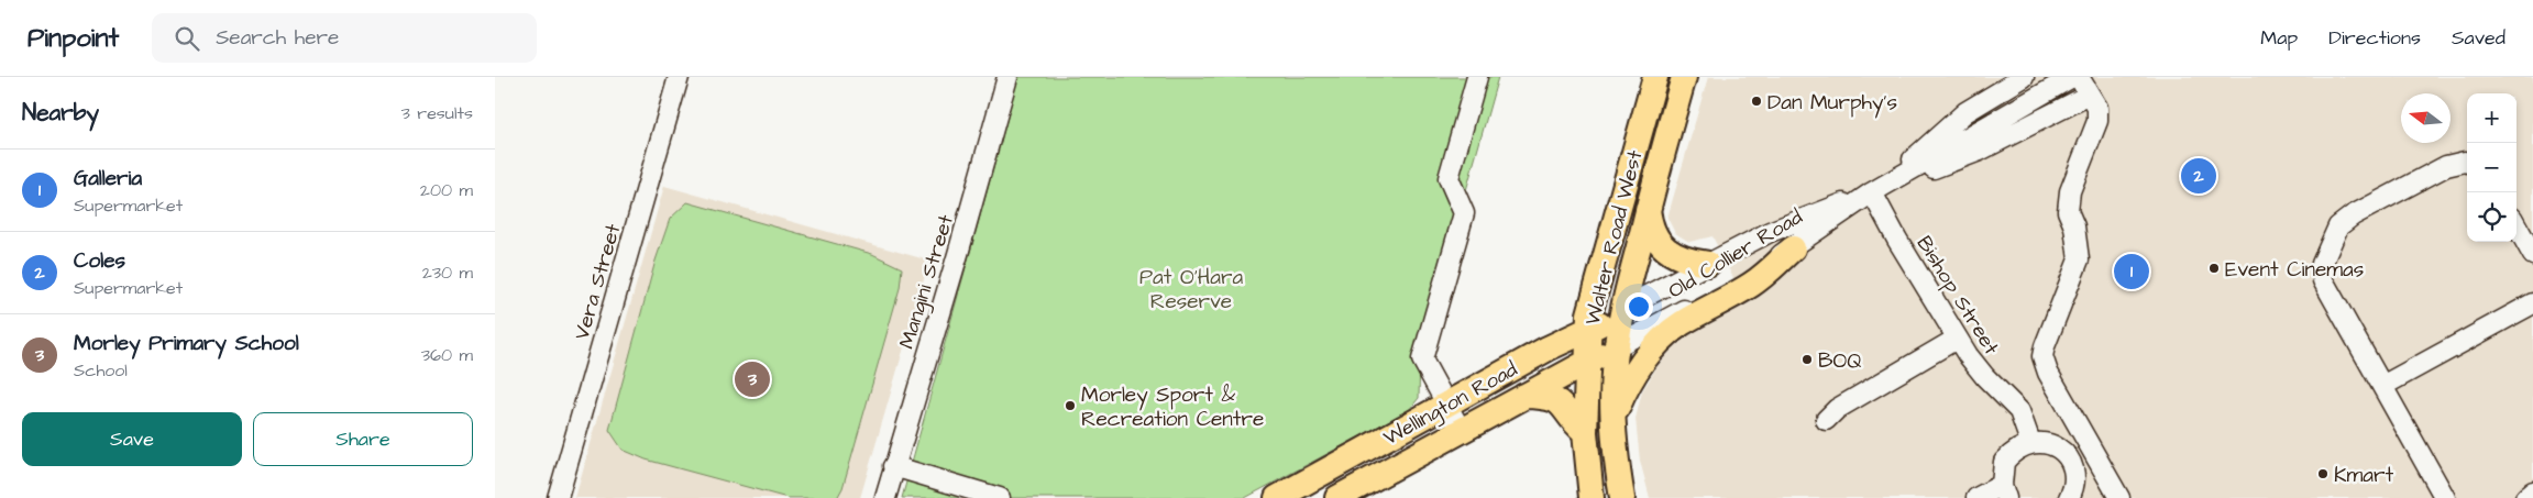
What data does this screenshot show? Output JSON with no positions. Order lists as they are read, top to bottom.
{
  "streets": {
    "main road": ["Walter Road West", "Wellington Road"],
    "street": [
      "Old Collier Road",
      "Vera Street",
      "Mangini Street",
      "Bishop Street"
    ]
  },
  "crossings": [
    ["Walter Road West", "Old Collier Road"],
    ["Walter Road West", "Wellington Road"],
    ["Old Collier Road", "Bishop Street"],
    ["Old Collier Road", "Wellington Road"]
  ],
  "parks": ["Pat O'Hara Reserve"],
  "places": [
    "Dan Murphy's",
    "Event Cinemas",
    "BOQ",
    "Morley Sport & Recreation Centre",
    "Kmart"
  ],
  "north": "left",
  "page": {
    "header": "Pinpoint",
    "search": "Search here",
    "nav": ["Map", "Directions", "Saved"],
    "heading": ["Nearby", "3 results"],
    "map_buttons": ["+", "−"],
    "list": [
      {
        "mark": "1",
        "name": "Galleria",
        "note": "Supermarket",
        "value": "200 m"
      },
      {
        "mark": "2",
        "name": "Coles",
        "note": "Supermarket",
        "value": "230 m"
      },
      {
        "mark": "3",
        "name": "Morley Primary School",
        "note": "School",
        "value": "360 m"
      }
    ],
    "pins": ["2", "1", "3"],
    "buttons": ["Save", "Share"]
  }
}
